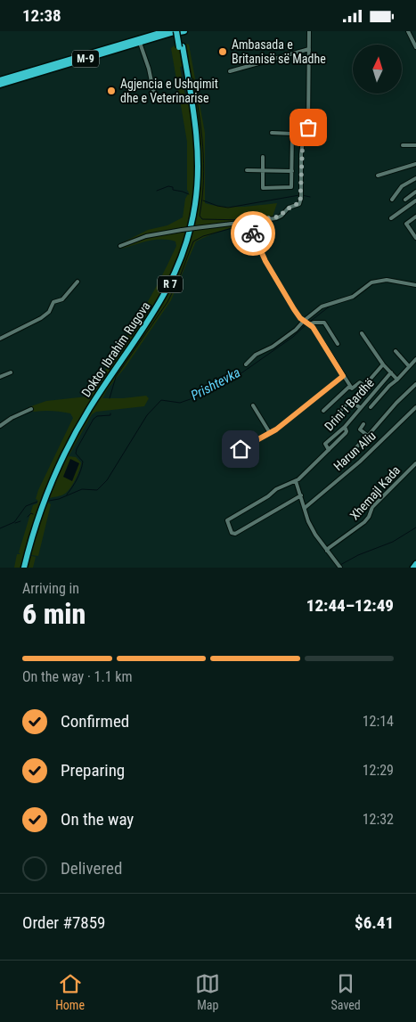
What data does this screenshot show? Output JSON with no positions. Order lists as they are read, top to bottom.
{
  "streets": {
    "highway": ["M-9", "R 7", "Doktor Ibrahim Rugova"],
    "street": ["Drini i Bardhë", "Harun Aliu", "Xhemajl Kada"]
  },
  "crossings": [
    ["M-9", "Doktor Ibrahim Rugova"]
  ],
  "water": ["Prishtevka"],
  "places": ["Ambasada e Britanisë së Madhe", "Agjencia e Ushqimit dhe e Veterinarise"],
  "north": "top",
  "page": {
    "status": "12:38",
    "heading": ["6 min", "Arriving in", "12:44–12:49"],
    "panel": ["Order #7859", "$6.41"],
    "bar": "On the way · 1.1 km",
    "list": [
      ["Confirmed", "12:14"],
      ["Preparing", "12:29"],
      ["On the way", "12:32"],
      "Delivered"
    ],
    "tabs": ["Home", "Map", "Saved"]
  }
}
